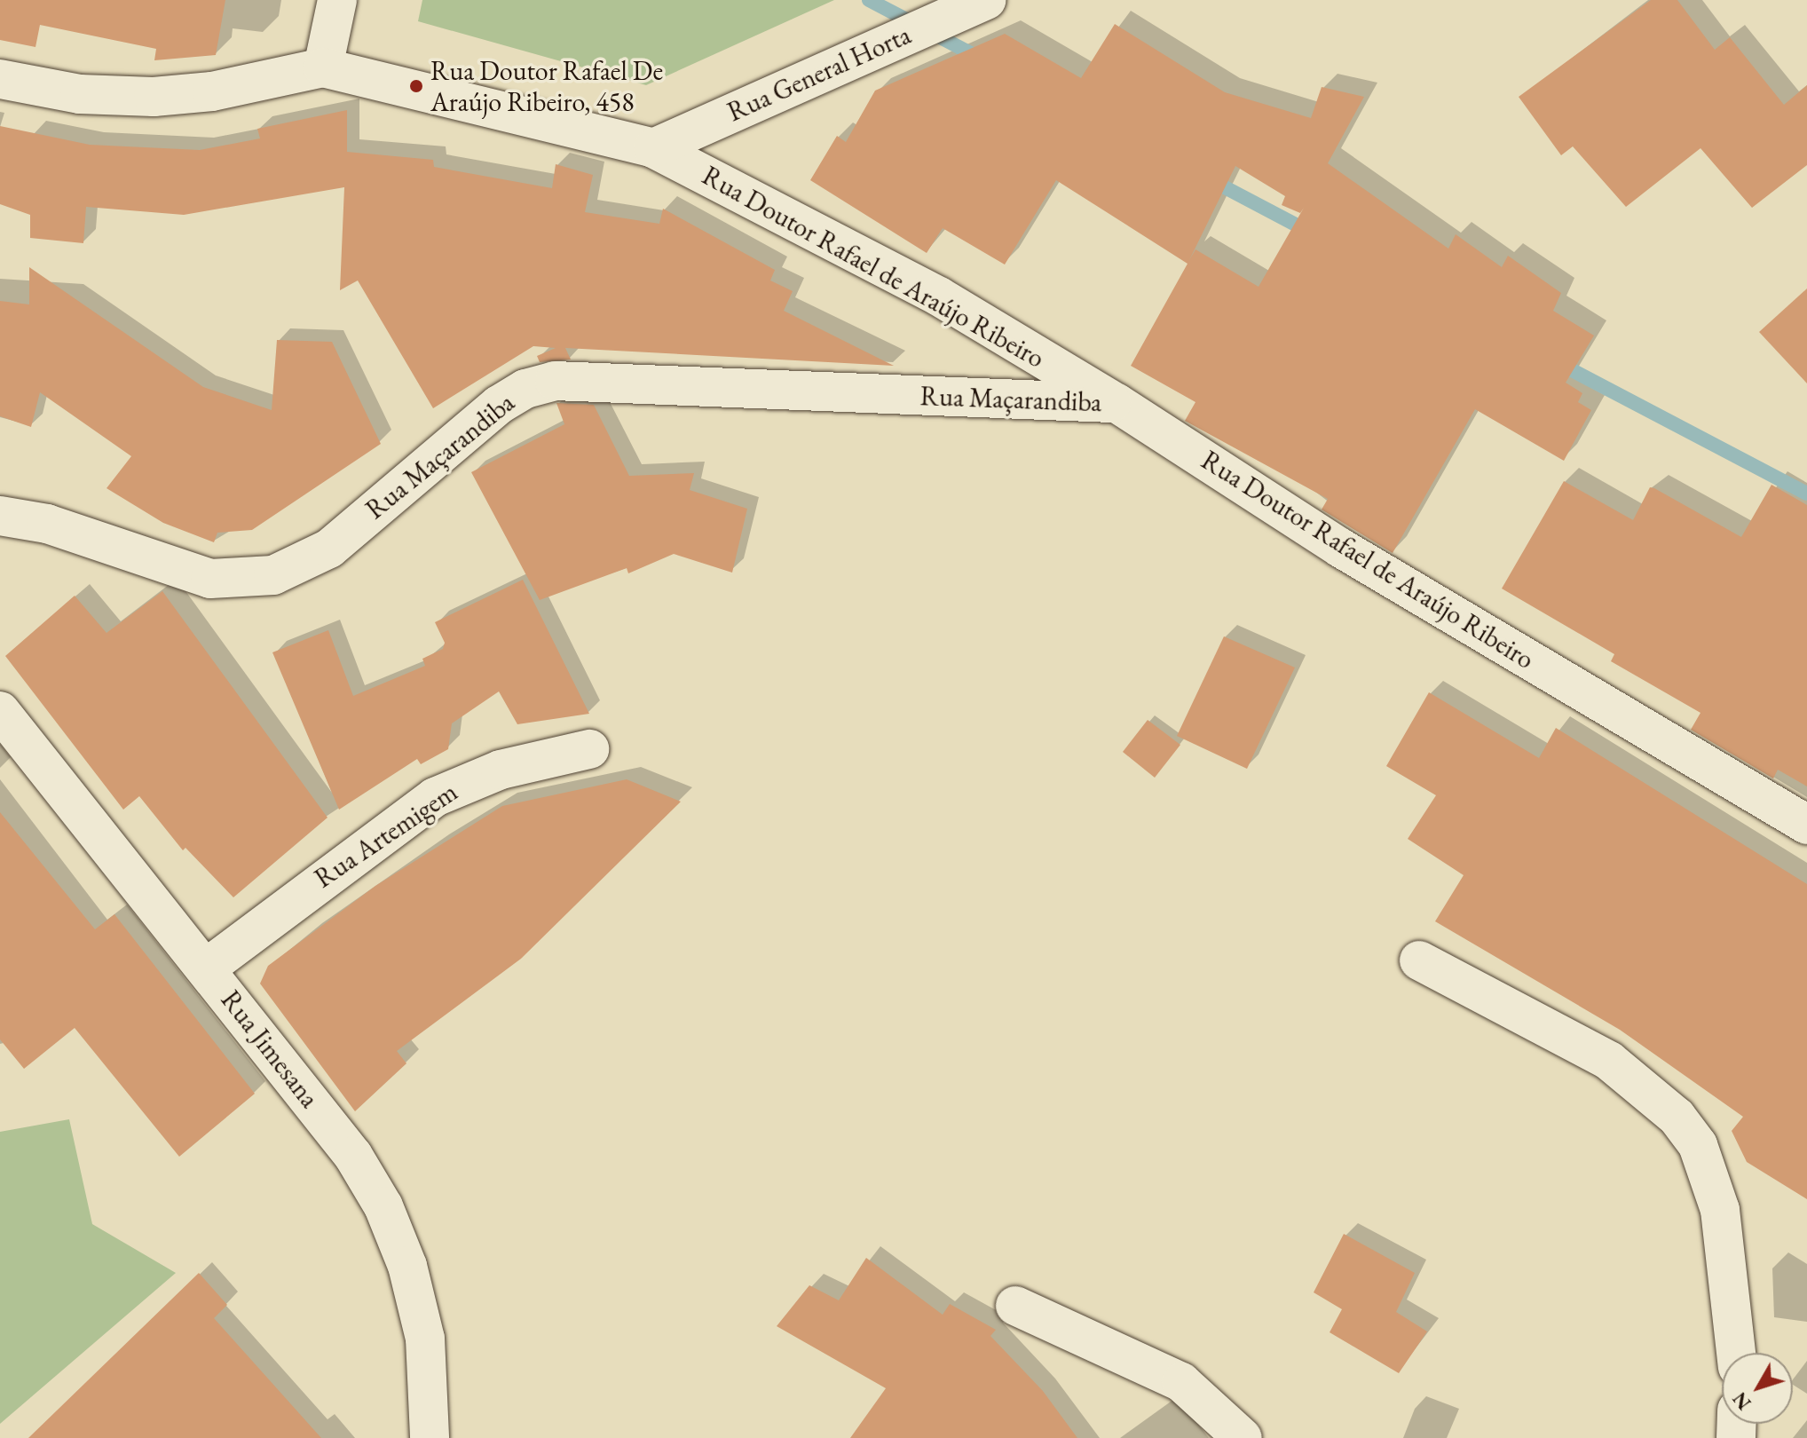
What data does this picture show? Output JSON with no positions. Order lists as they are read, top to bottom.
{
  "streets": {
    "street": [
      "Rua General Horta",
      "Rua Doutor Rafael de Araújo Ribeiro",
      "Rua Maçarandiba",
      "Rua Artemigem",
      "Rua Jimesana"
    ]
  },
  "crossings": [
    ["Rua General Horta", "Rua Doutor Rafael de Araújo Ribeiro"],
    ["Rua Doutor Rafael de Araújo Ribeiro", "Rua Maçarandiba"],
    ["Rua Artemigem", "Rua Jimesana"]
  ],
  "places": ["Rua Doutor Rafael De Araújo Ribeiro, 458"],
  "north": "bottom left"
}
